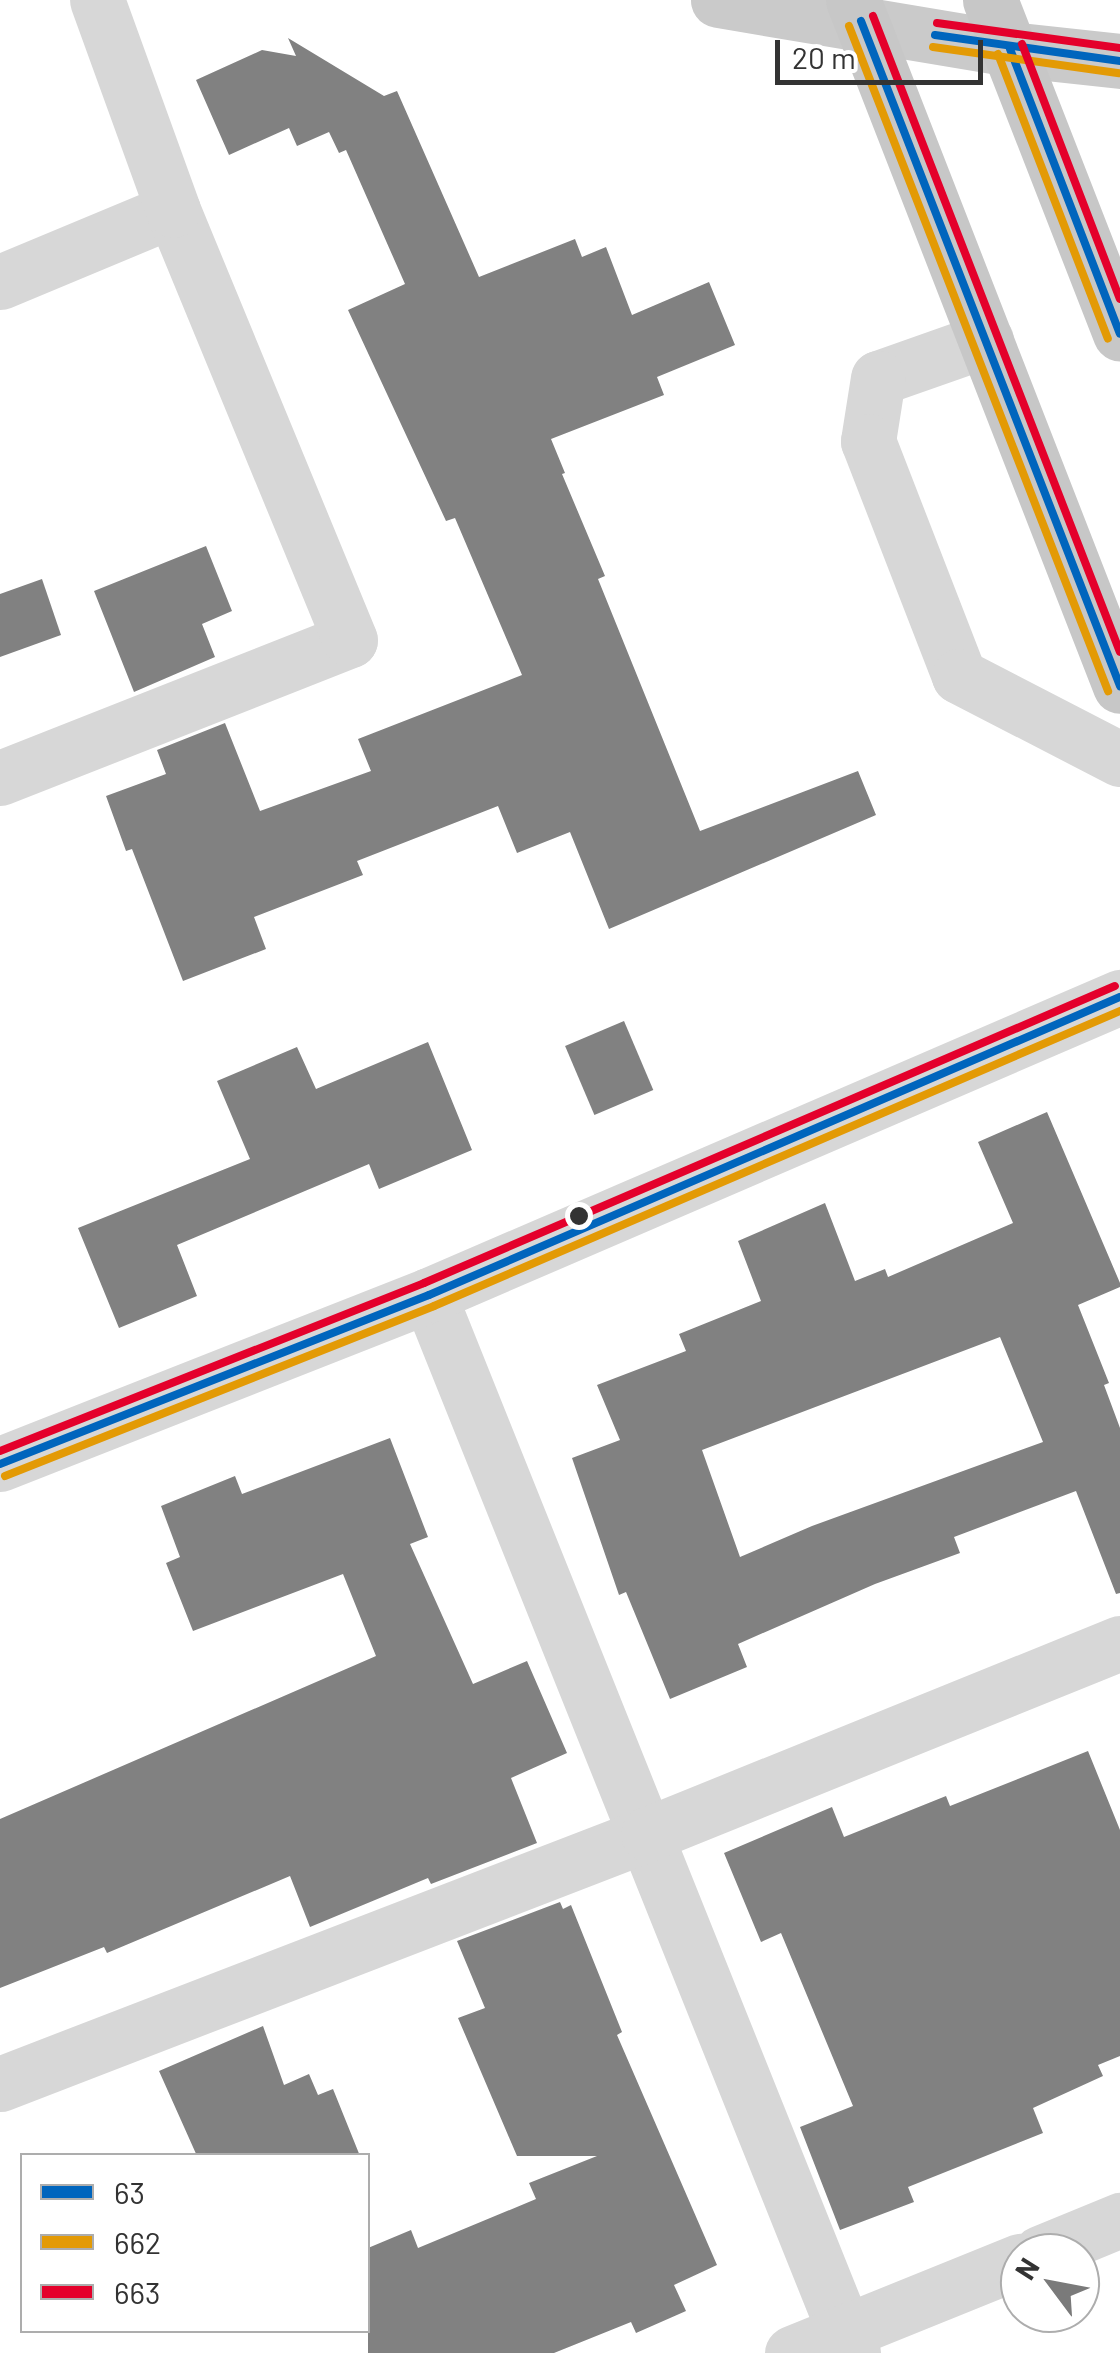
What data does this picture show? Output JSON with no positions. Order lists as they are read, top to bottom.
{
  "lines": ["transit line 663", "transit line 63", "transit line 662"],
  "legend": ["63", "662", "663"],
  "scale_bar": "20 m",
  "north": "top left"
}
